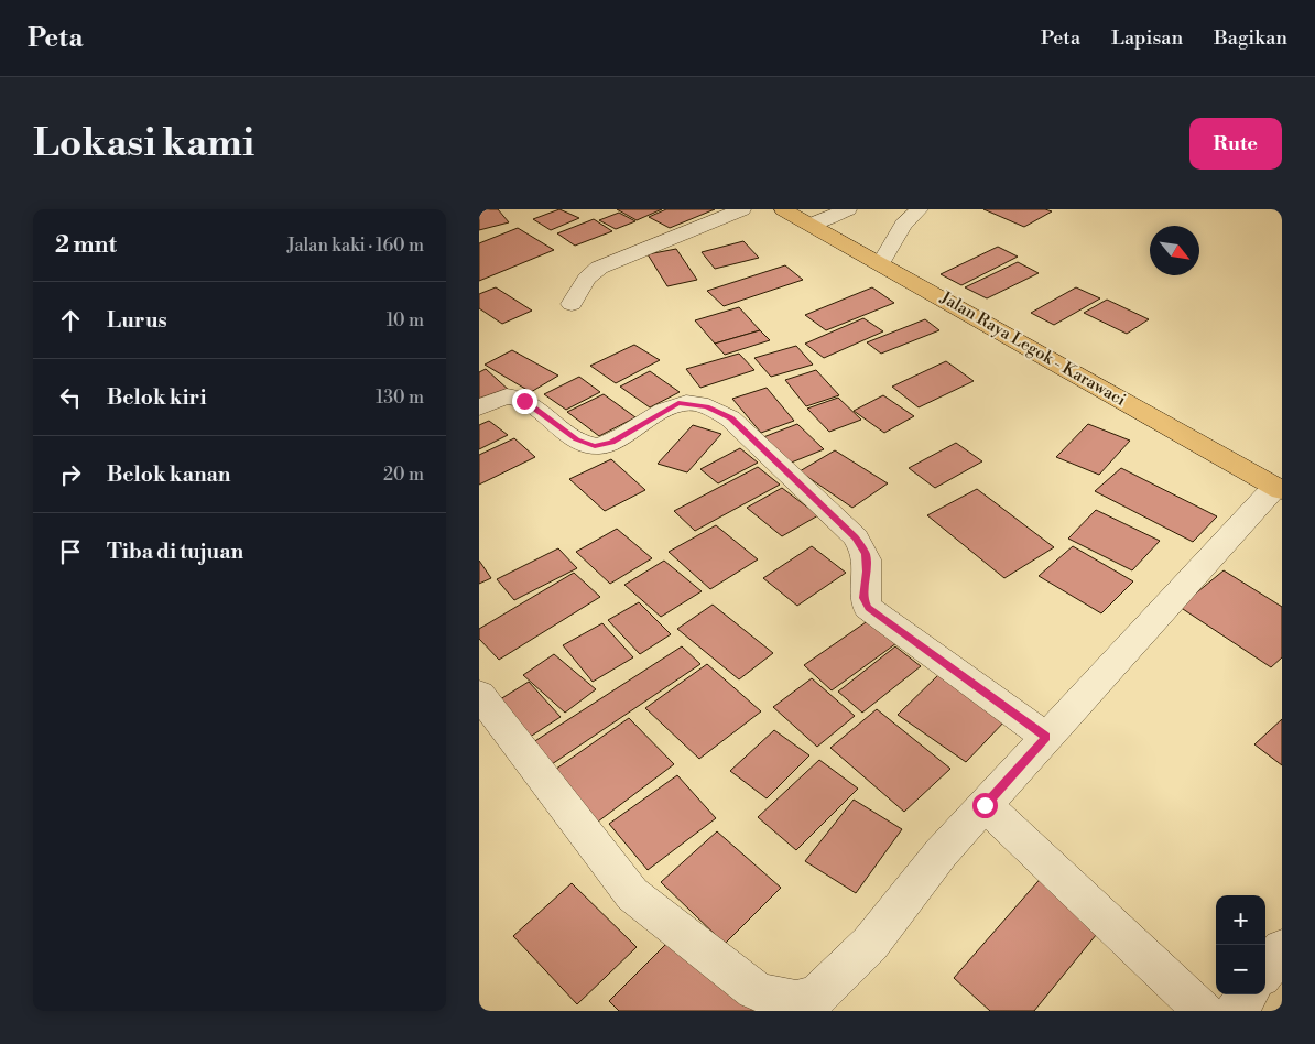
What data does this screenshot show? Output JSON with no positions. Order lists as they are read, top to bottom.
{
  "streets": {
    "main road": ["Jalan Raya Legok - Karawaci"]
  },
  "north": "bottom right",
  "page": {
    "header": "Peta",
    "nav": ["Peta", "Lapisan", "Bagikan"],
    "buttons": "Rute",
    "title": "Lokasi kami",
    "heading": ["2 mnt", "Jalan kaki · 160 m"],
    "list": [
      ["Lurus", "10 m"],
      ["Belok kiri", "130 m"],
      ["Belok kanan", "20 m"],
      "Tiba di tujuan"
    ],
    "map_buttons": ["+", "−"]
  }
}
